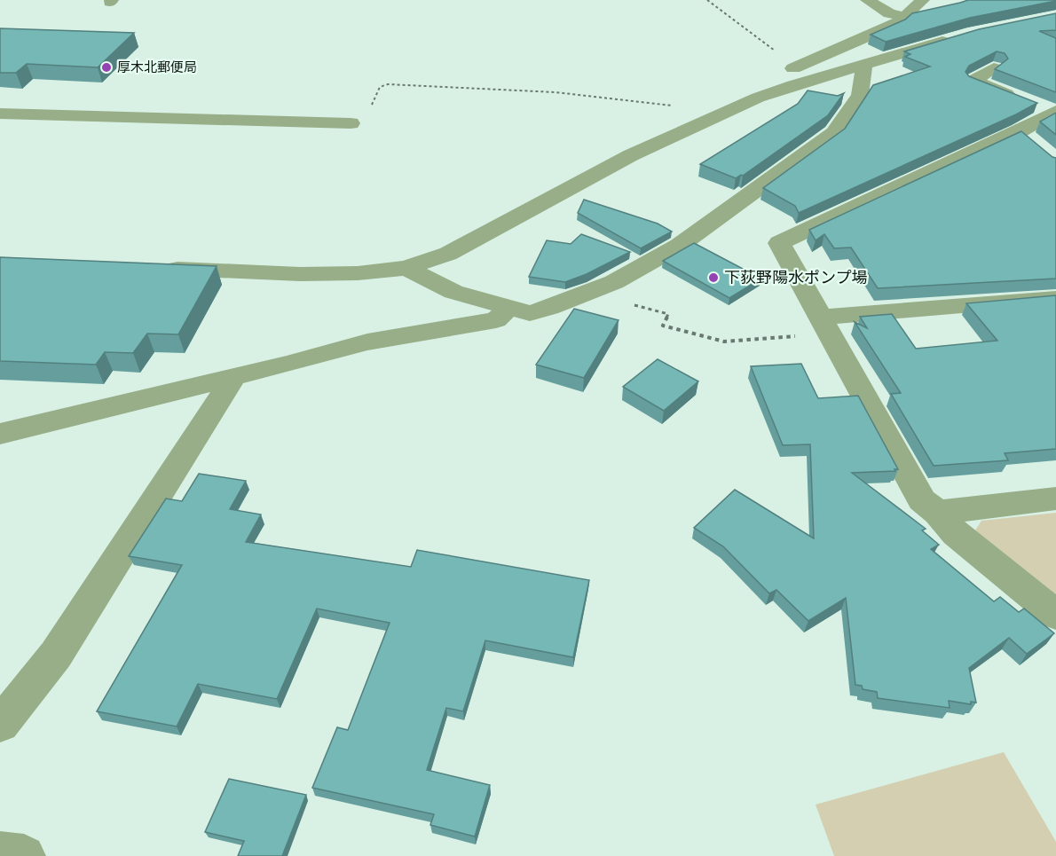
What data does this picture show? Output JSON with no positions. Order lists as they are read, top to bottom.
{
  "places": ["厚木北郵便局", "下荻野陽水ポンプ場"]
}
